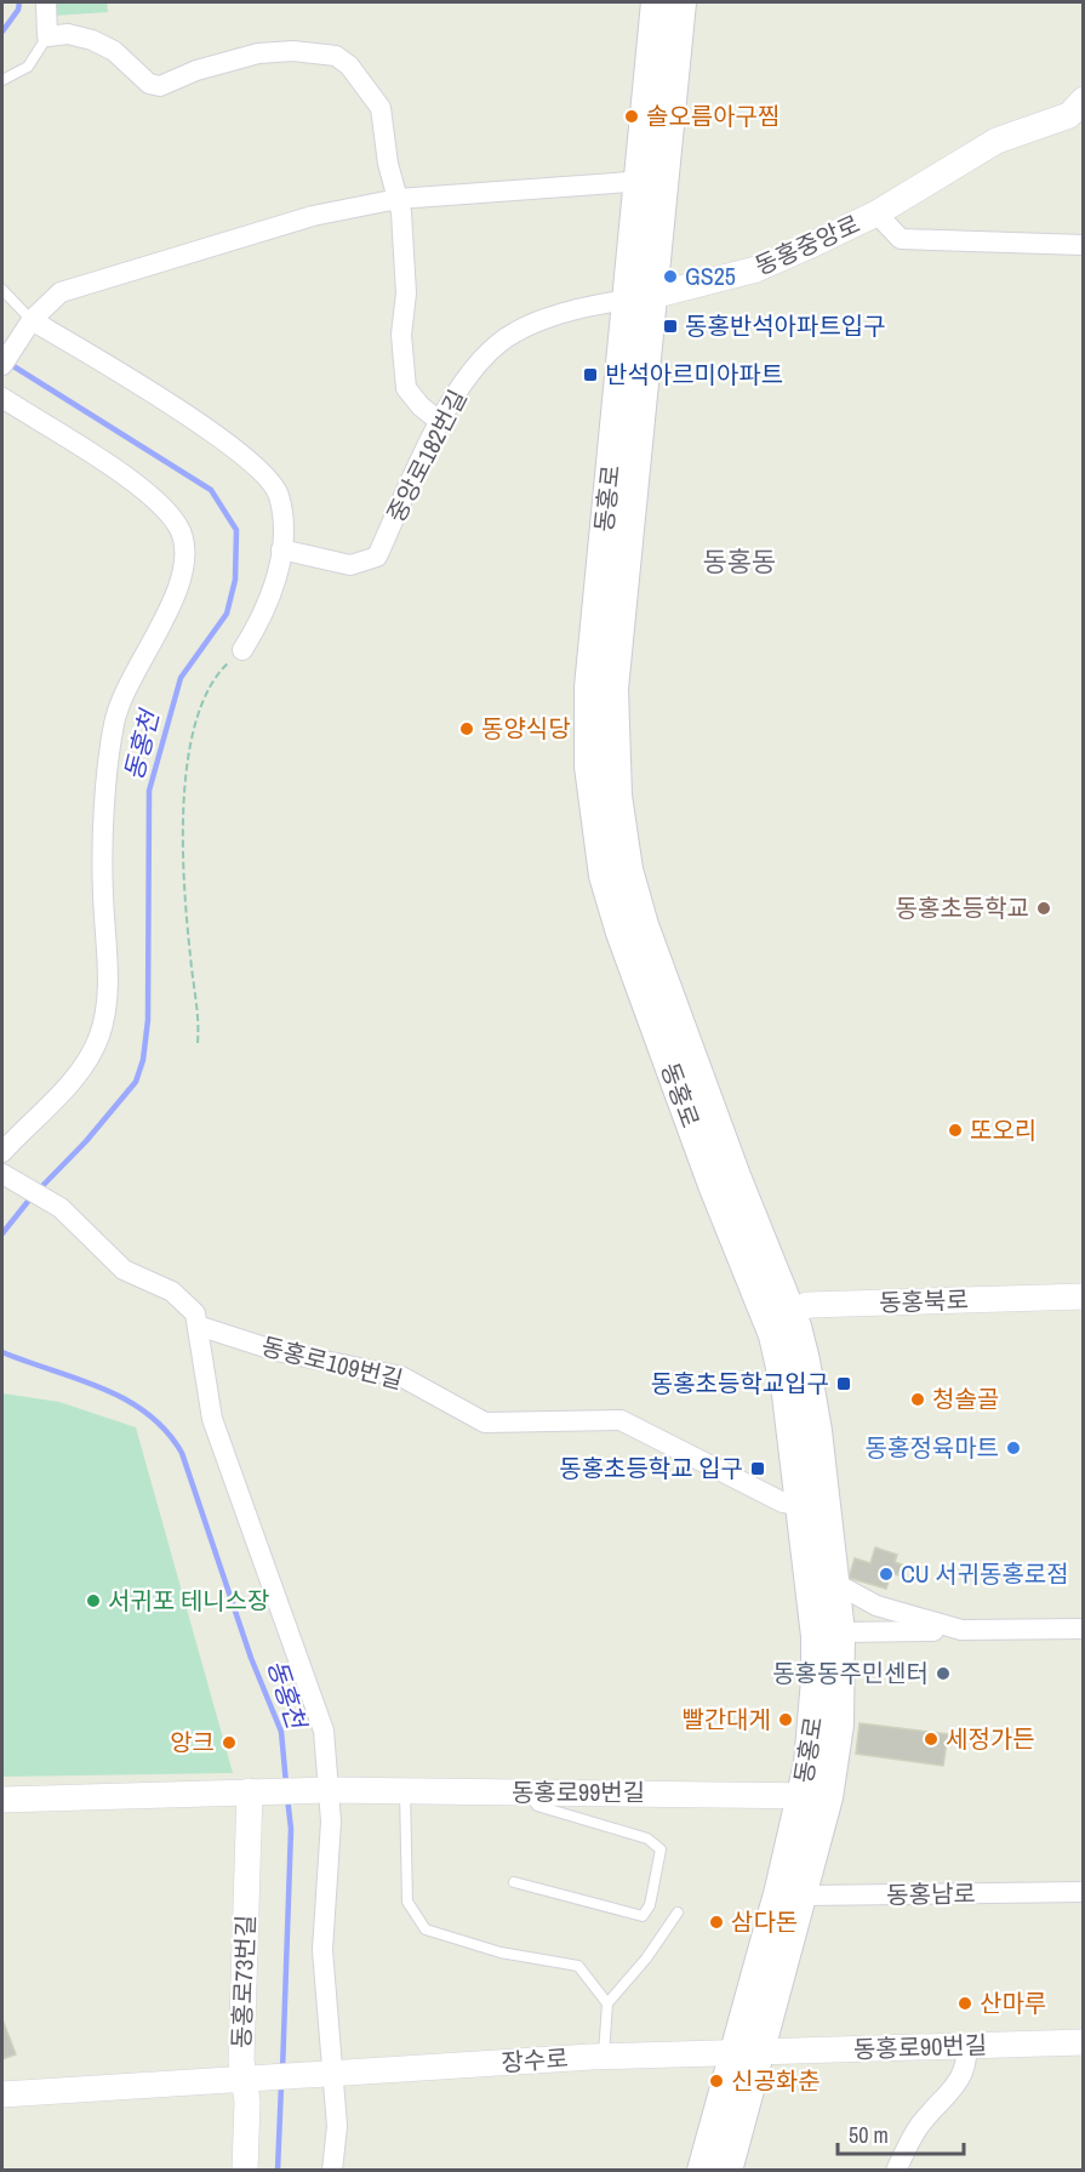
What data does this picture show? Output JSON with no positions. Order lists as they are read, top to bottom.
{
  "streets": {
    "main road": ["동홍로"],
    "street": [
      "동홍중앙로",
      "중앙로182번길",
      "동홍북로",
      "동홍로109번길",
      "동홍로99번길",
      "동홍남로",
      "동홍로73번길",
      "동홍로90번길",
      "장수로"
    ]
  },
  "crossings": [
    ["동홍중앙로", "중앙로182번길"],
    ["동홍중앙로", "동홍로"],
    ["중앙로182번길", "동홍로"],
    ["동홍로", "동홍북로"],
    ["동홍로", "동홍로109번길"],
    ["동홍로", "동홍로99번길"],
    ["동홍로", "동홍남로"],
    ["동홍로", "동홍로90번길"],
    ["동홍로", "장수로"],
    ["동홍로99번길", "동홍로73번길"],
    ["동홍로73번길", "장수로"],
    ["동홍로90번길", "장수로"]
  ],
  "districts": ["동홍동"],
  "water": ["동홍천"],
  "places": {
    "other": [
      "솔오름아구찜",
      "GS25",
      "동양식당",
      "동홍초등학교",
      "또오리",
      "청솔골",
      "동홍정육마트",
      "CU 서귀동홍로점",
      "서귀포 테니스장",
      "동홍동주민센터",
      "빨간대게",
      "세정가든",
      "앙크",
      "삼다돈",
      "산마루",
      "신공화춘"
    ],
    "transit": [
      "동홍반석아파트입구",
      "반석아르미아파트",
      "동홍초등학교입구",
      "동홍초등학교 입구"
    ]
  },
  "scale_bar": "50 m"
}
